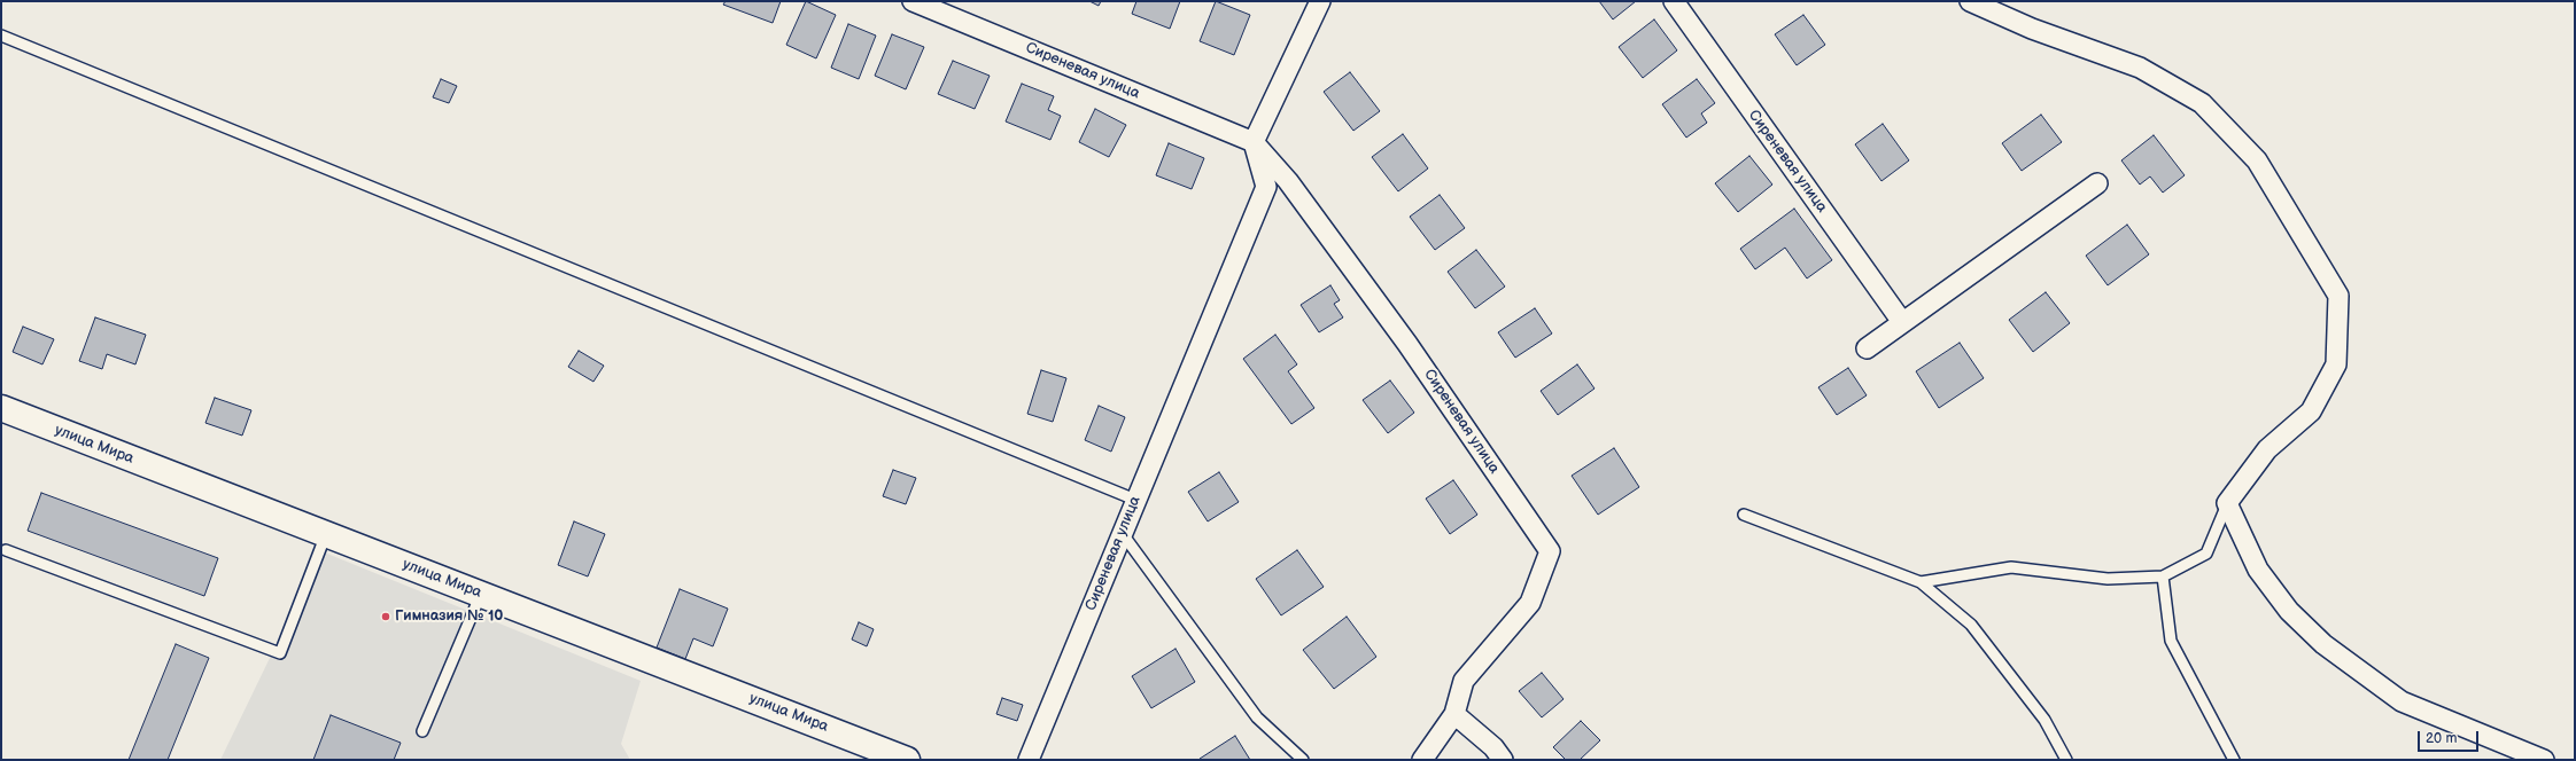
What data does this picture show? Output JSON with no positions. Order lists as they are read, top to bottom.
{
  "streets": {
    "street": ["Сиреневая улица", "улица Мира"]
  },
  "places": ["Гимназия № 10"],
  "scale_bar": "20 m"
}
